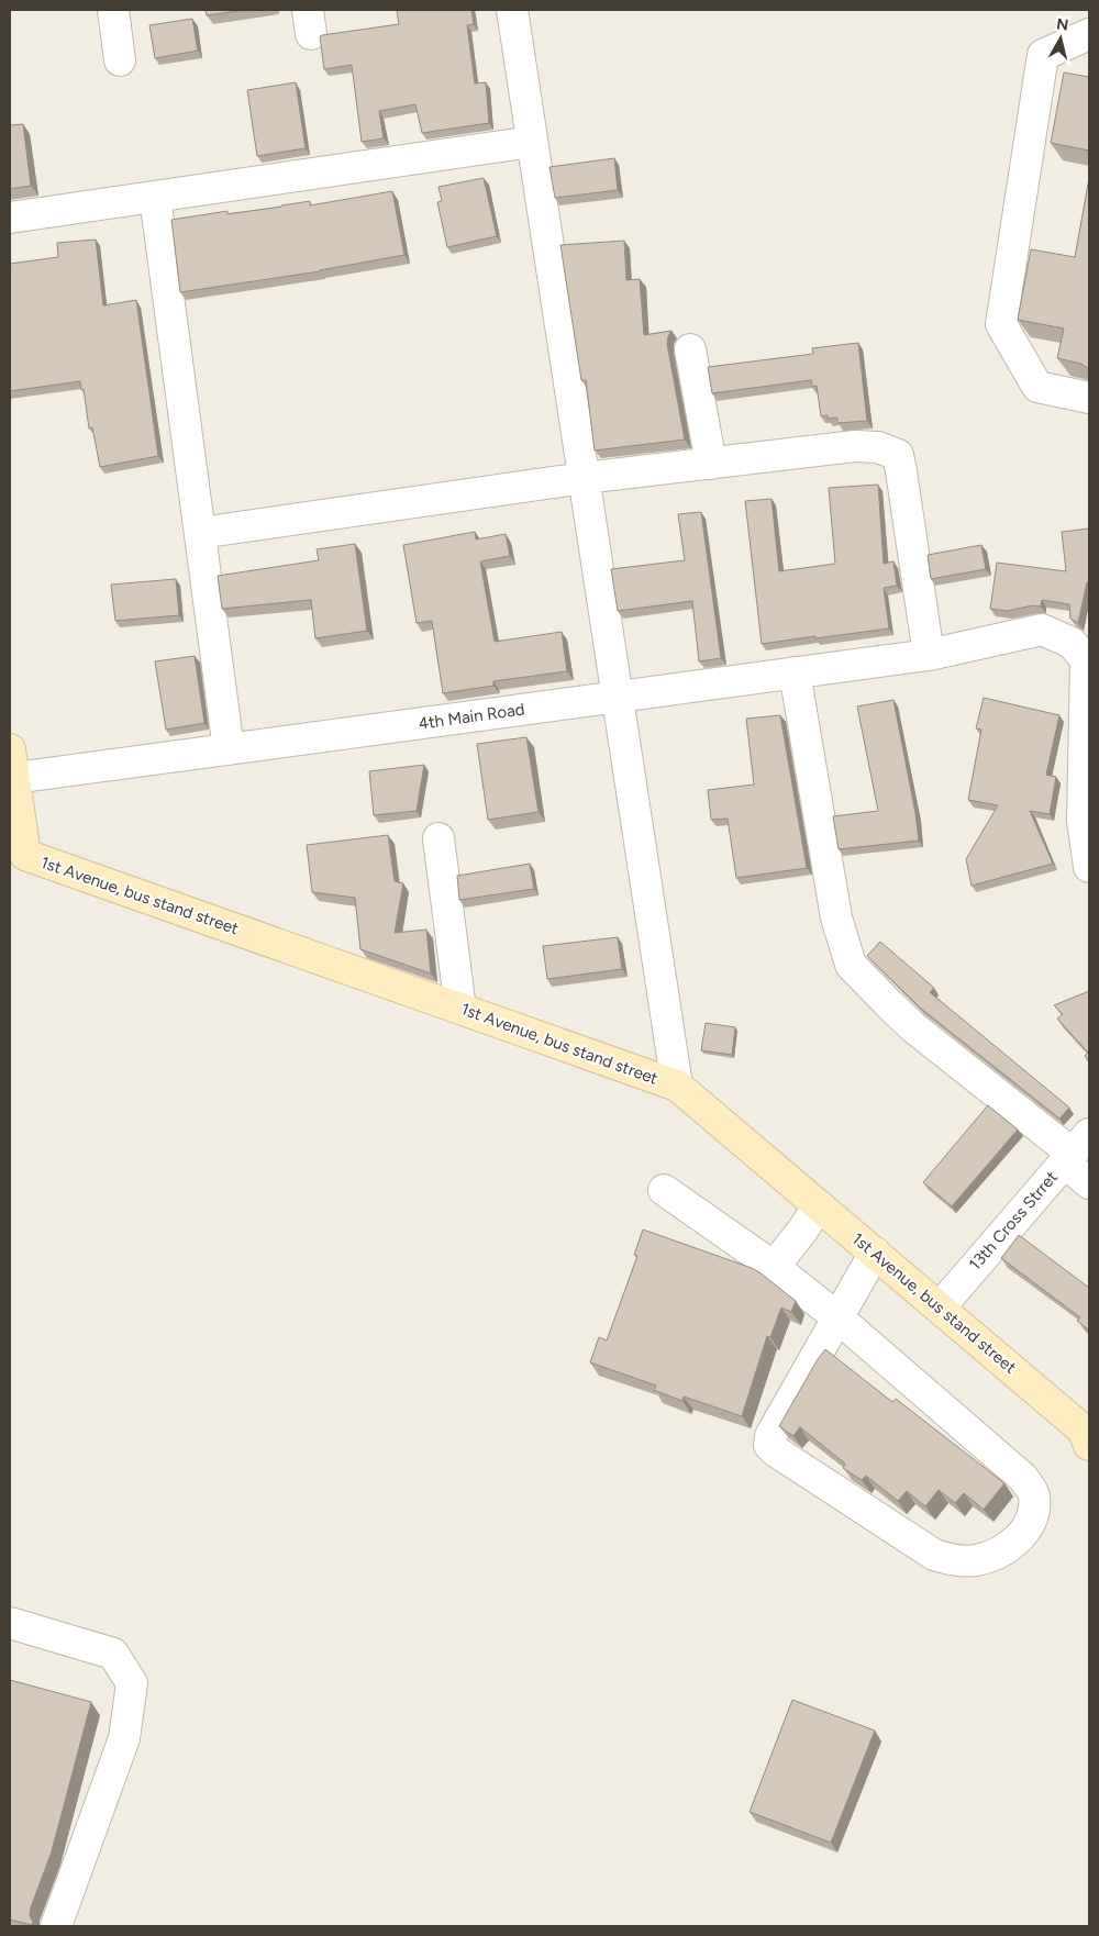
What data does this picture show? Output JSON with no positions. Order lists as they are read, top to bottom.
{
  "streets": {
    "street": ["4th Main Road", "1st Avenue, bus stand street", "13th Cross Strret"]
  },
  "crossings": [
    ["4th Main Road", "1st Avenue, bus stand street"],
    ["1st Avenue, bus stand street", "13th Cross Strret"]
  ],
  "north": "top"
}
